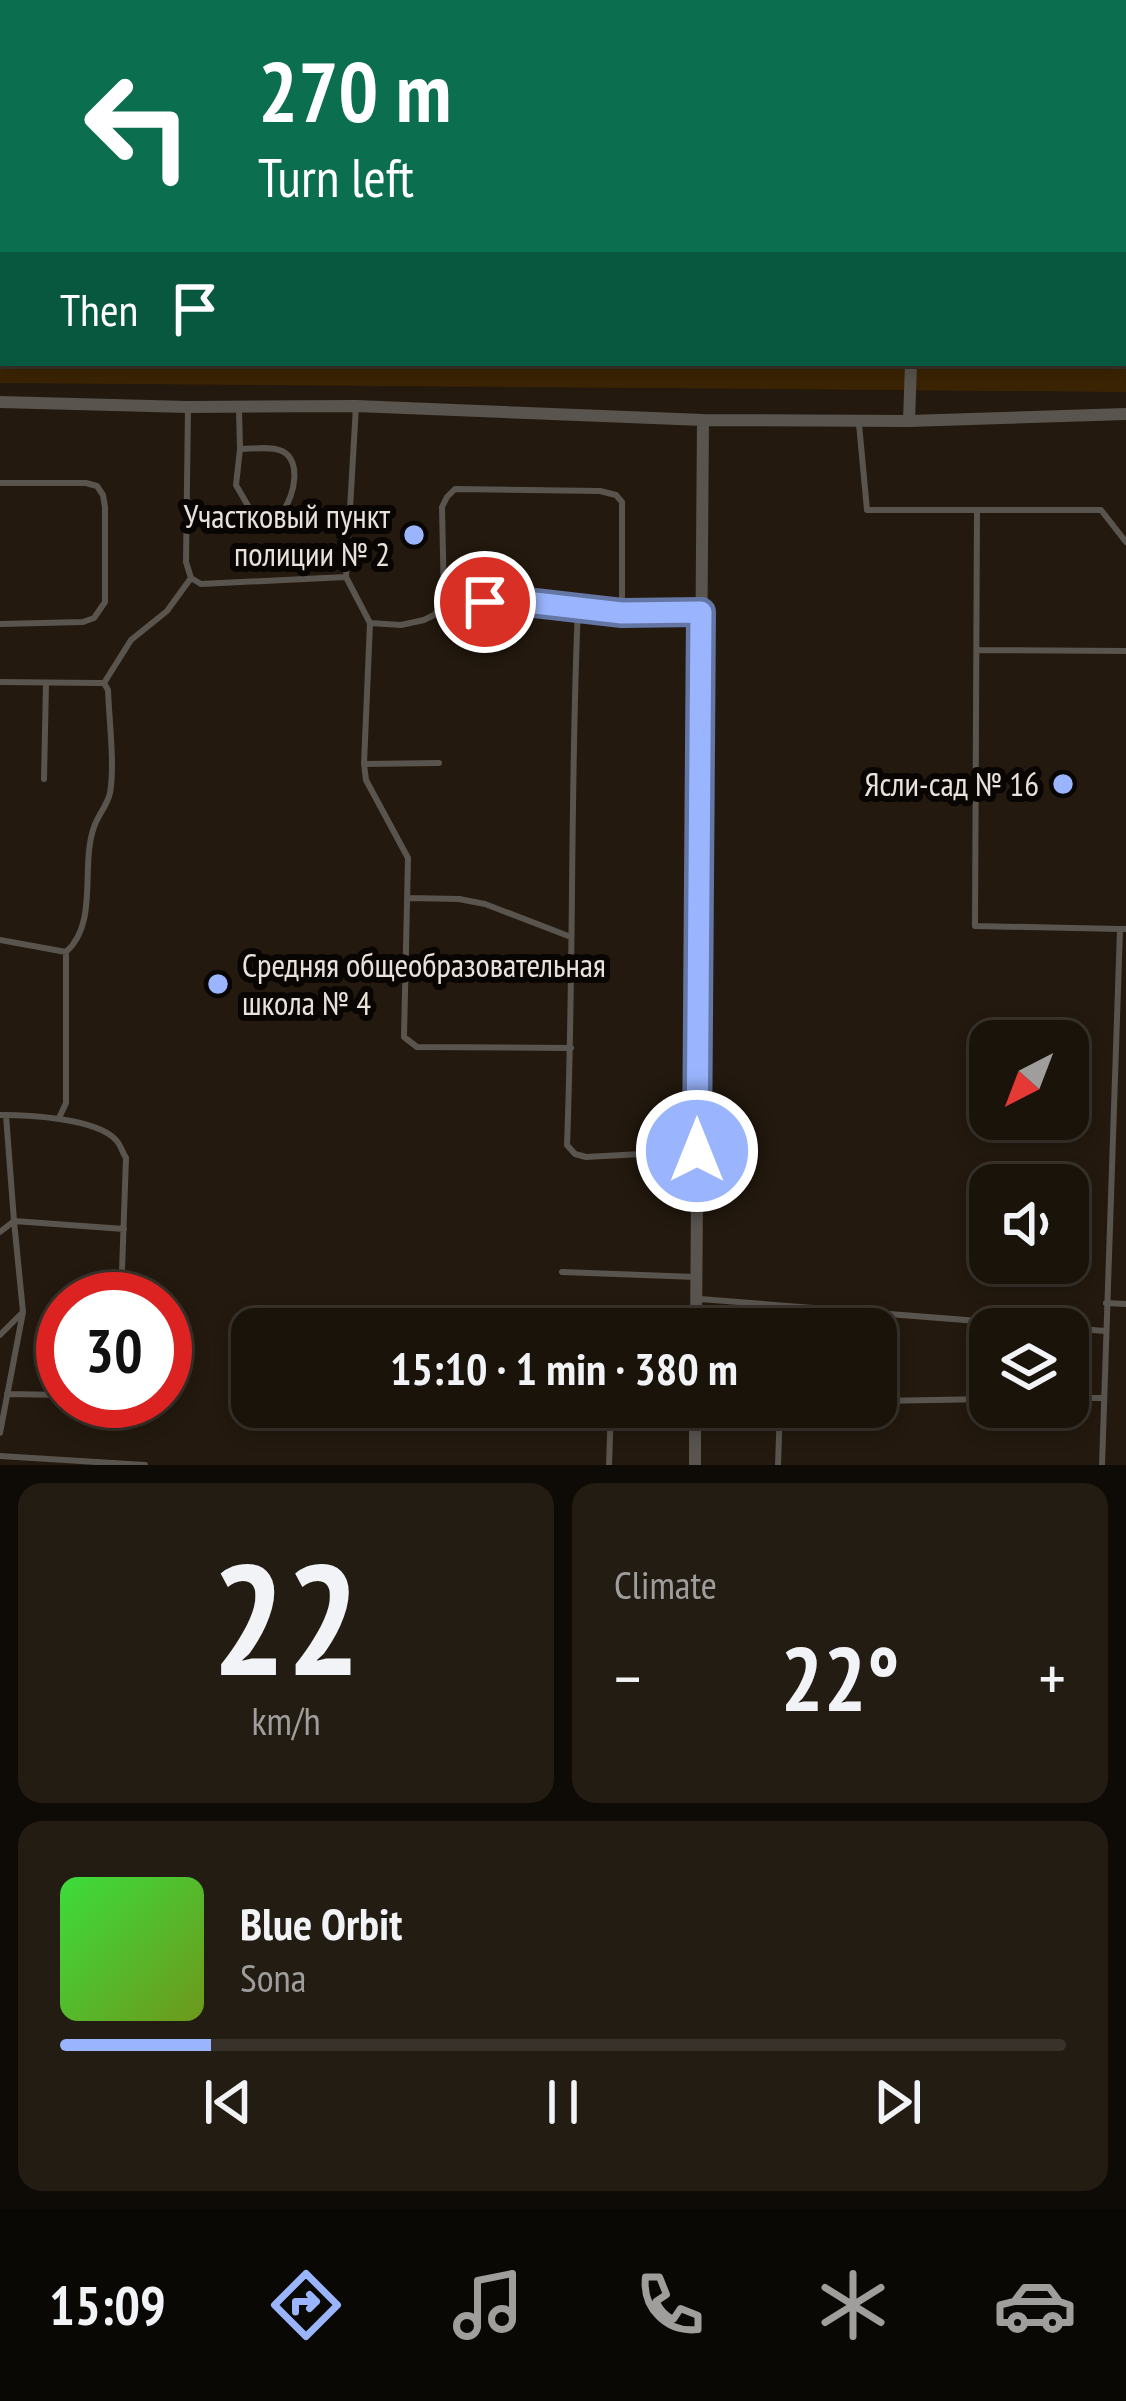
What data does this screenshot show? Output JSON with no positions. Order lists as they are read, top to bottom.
{
  "places": ["Участковый пункт полиции № 2", "Ясли-сад № 16", "Средняя общеобразовательная школа № 4"],
  "north": "bottom left",
  "page": {
    "turn": ["270 m", "Turn left"],
    "then": "Then",
    "limit": "30",
    "trip": "15:10 · 1 min · 380 m",
    "tile": [
      ["22", "km/h"],
      "Climate"
    ],
    "heat": ["−", "22°", "+"],
    "song": ["Blue Orbit", "Sona"],
    "tabs": "15:09"
  }
}
